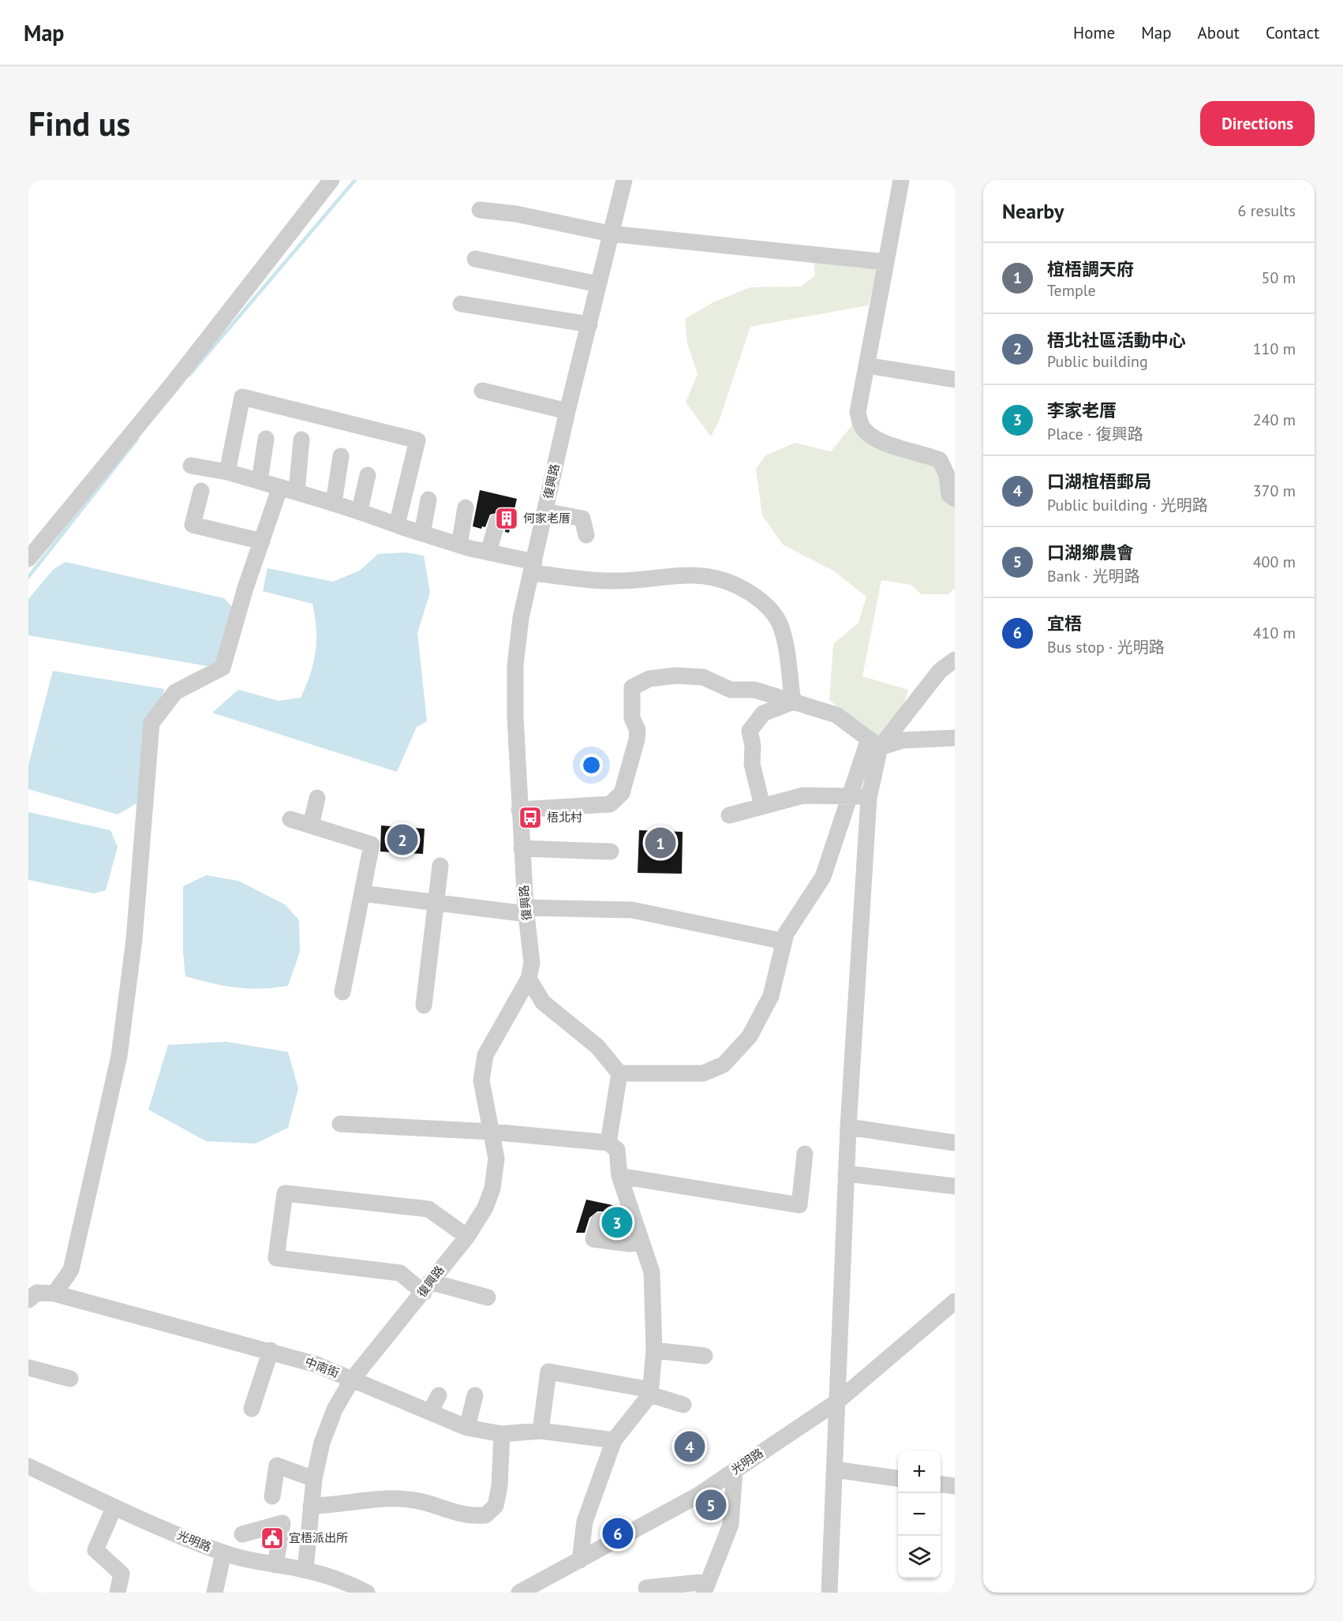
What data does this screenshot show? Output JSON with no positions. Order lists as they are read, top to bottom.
{
  "streets": {
    "street": ["復興路", "中南街", "光明路"]
  },
  "crossings": [
    ["復興路", "中南街"],
    ["復興路", "光明路"]
  ],
  "places": {
    "building": ["何家老厝"],
    "bus stop": ["梧北村"],
    "public building": ["宜梧派出所"]
  },
  "page": {
    "header": "Map",
    "nav": [
      "Home",
      "Map",
      "About",
      "Contact"
    ],
    "buttons": "Directions",
    "title": "Find us",
    "heading": ["Nearby", "6 results"],
    "list": [
      {
        "mark": "1",
        "name": "椬梧調天府",
        "note": "Temple",
        "value": "50 m"
      },
      {
        "mark": "2",
        "name": "梧北社區活動中心",
        "note": "Public building",
        "value": "110 m"
      },
      {
        "mark": "3",
        "name": "李家老厝",
        "note": "Place · 復興路",
        "value": "240 m"
      },
      {
        "mark": "4",
        "name": "口湖椬梧郵局",
        "note": "Public building · 光明路",
        "value": "370 m"
      },
      {
        "mark": "5",
        "name": "口湖鄉農會",
        "note": "Bank · 光明路",
        "value": "400 m"
      },
      {
        "mark": "6",
        "name": "宜梧",
        "note": "Bus stop · 光明路",
        "value": "410 m"
      }
    ],
    "pins": [
      "2",
      "1",
      "3",
      "4",
      "5",
      "6"
    ],
    "map_buttons": ["+", "−"]
  }
}
